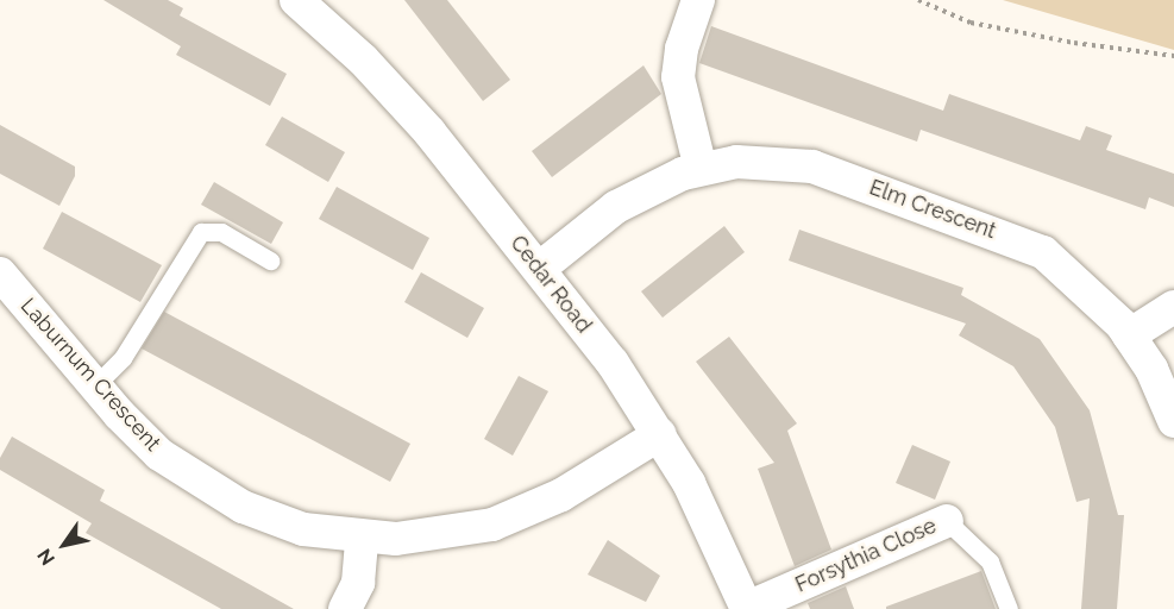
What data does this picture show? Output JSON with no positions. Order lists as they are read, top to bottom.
{
  "streets": {
    "street": [
      "Elm Crescent",
      "Cedar Road",
      "Laburnum Crescent",
      "Forsythia Close"
    ]
  },
  "crossings": [
    ["Elm Crescent", "Cedar Road"],
    ["Cedar Road", "Laburnum Crescent"],
    ["Cedar Road", "Forsythia Close"]
  ],
  "north": "bottom left"
}
